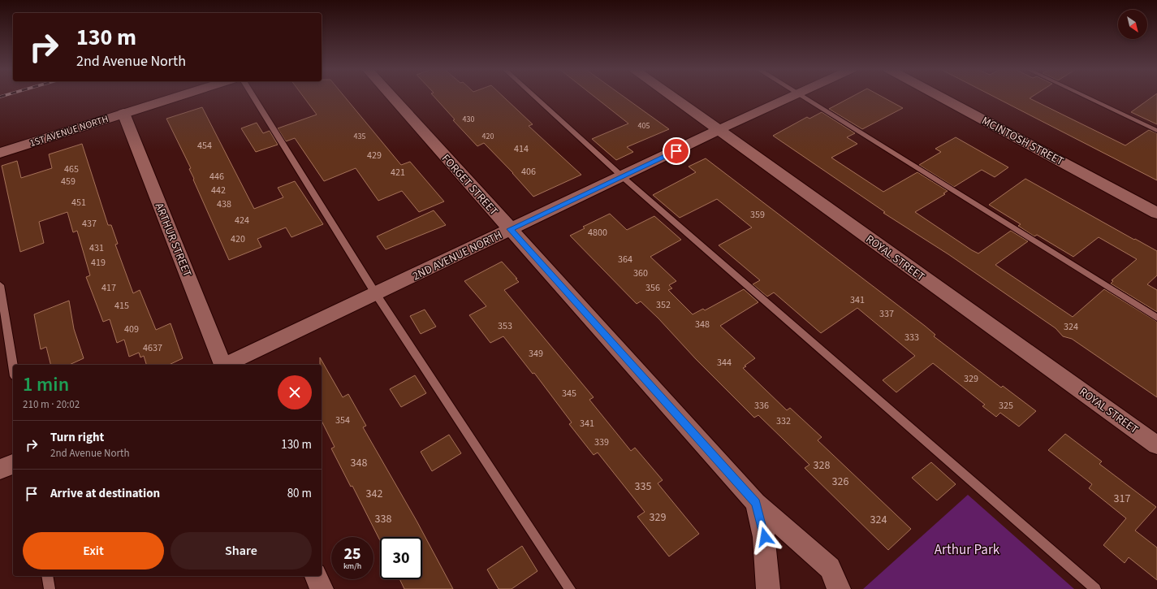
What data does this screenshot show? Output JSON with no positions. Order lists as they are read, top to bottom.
{
  "streets": {
    "street": [
      "1ST AVENUE NORTH",
      "MCINTOSH STREET",
      "FORGET STREET",
      "ARTHUR STREET",
      "2ND AVENUE NORTH",
      "ROYAL STREET"
    ]
  },
  "crossings": [
    ["1ST AVENUE NORTH", "ARTHUR STREET"],
    ["FORGET STREET", "2ND AVENUE NORTH"],
    ["2ND AVENUE NORTH", "ROYAL STREET"]
  ],
  "parks": ["Arthur Park"],
  "house_numbers": [
    "430",
    "405",
    "435",
    "420",
    "454",
    "414",
    "429",
    "465",
    "406",
    "421",
    "446",
    "459",
    "442",
    "451",
    "438",
    "359",
    "424",
    "437",
    "4800",
    "420",
    "431",
    "364",
    "419",
    "360",
    "417",
    "356",
    "341",
    "352",
    "415",
    "337",
    "348",
    "353",
    "324",
    "409",
    "333",
    "4637",
    "349",
    "344",
    "329",
    "345",
    "336",
    "325",
    "354",
    "332",
    "341",
    "339",
    "348",
    "328",
    "326",
    "335",
    "342",
    "317",
    "329",
    "338",
    "324"
  ],
  "north": "bottom right",
  "page": {
    "turn": ["130 m", "2nd Avenue North"],
    "heading": ["1 min", "210 m · 20:02"],
    "list": [
      {
        "name": "Turn right",
        "note": "2nd Avenue North",
        "value": "130 m"
      },
      {
        "name": "Arrive at destination",
        "value": "80 m"
      }
    ],
    "buttons": ["Exit", "Share"],
    "speed": "25 km/h",
    "limit": "30"
  }
}
